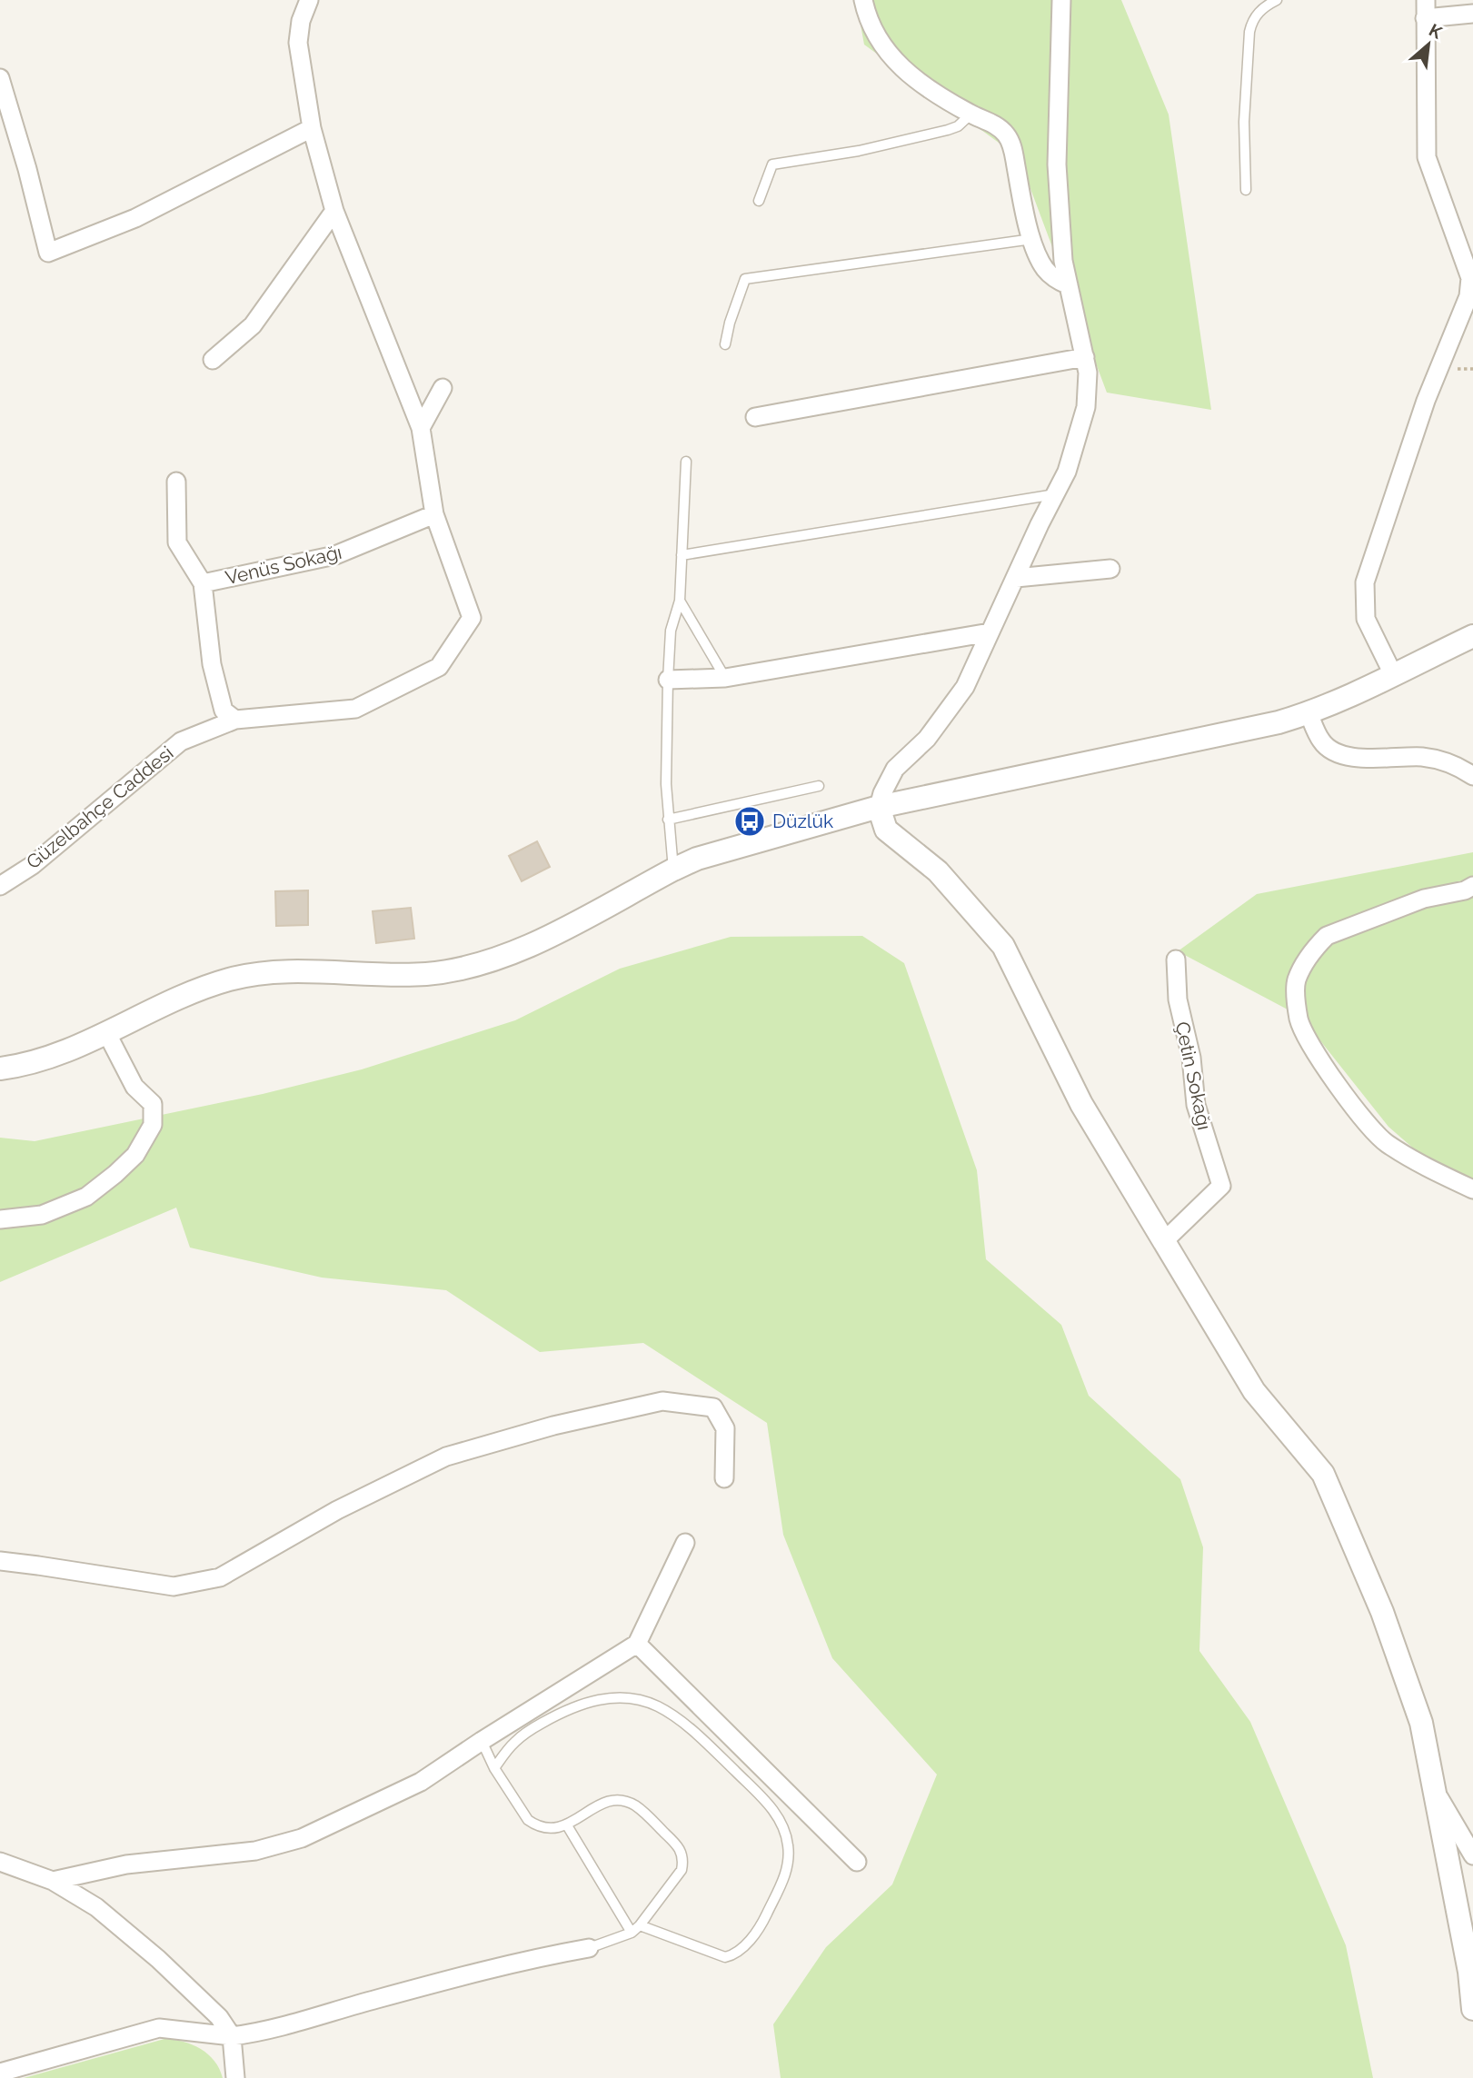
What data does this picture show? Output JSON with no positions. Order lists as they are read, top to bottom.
{
  "streets": {
    "street": ["Venüs Sokağı", "Güzelbahçe Caddesi", "Çetin Sokağı"]
  },
  "crossings": [
    ["Venüs Sokağı", "Güzelbahçe Caddesi"]
  ],
  "places": {
    "bus stop": ["Düzlük"]
  },
  "north": "top right"
}
